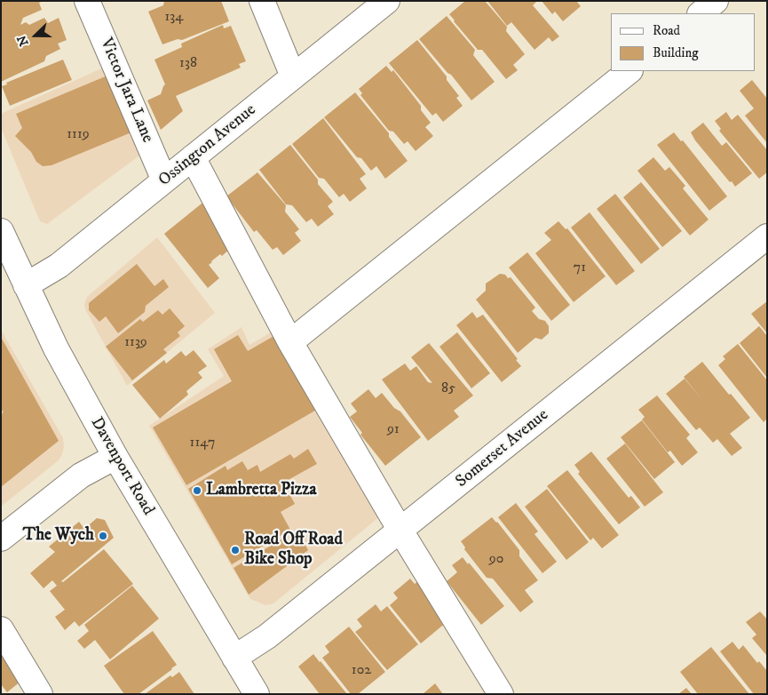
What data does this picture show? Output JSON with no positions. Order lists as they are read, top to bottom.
{
  "streets": {
    "street": [
      "Victor Jara Lane",
      "Ossington Avenue",
      "Somerset Avenue",
      "Davenport Road"
    ]
  },
  "crossings": [
    ["Victor Jara Lane", "Ossington Avenue"],
    ["Ossington Avenue", "Davenport Road"],
    ["Somerset Avenue", "Davenport Road"]
  ],
  "places": ["Lambretta Pizza", "The Wych", "Road Off Road Bike Shop"],
  "house_numbers": [
    "134",
    "138",
    "1119",
    "71",
    "1139",
    "85",
    "91",
    "1147",
    "90",
    "102"
  ],
  "legend": ["Road", "Building"],
  "north": "left"
}
